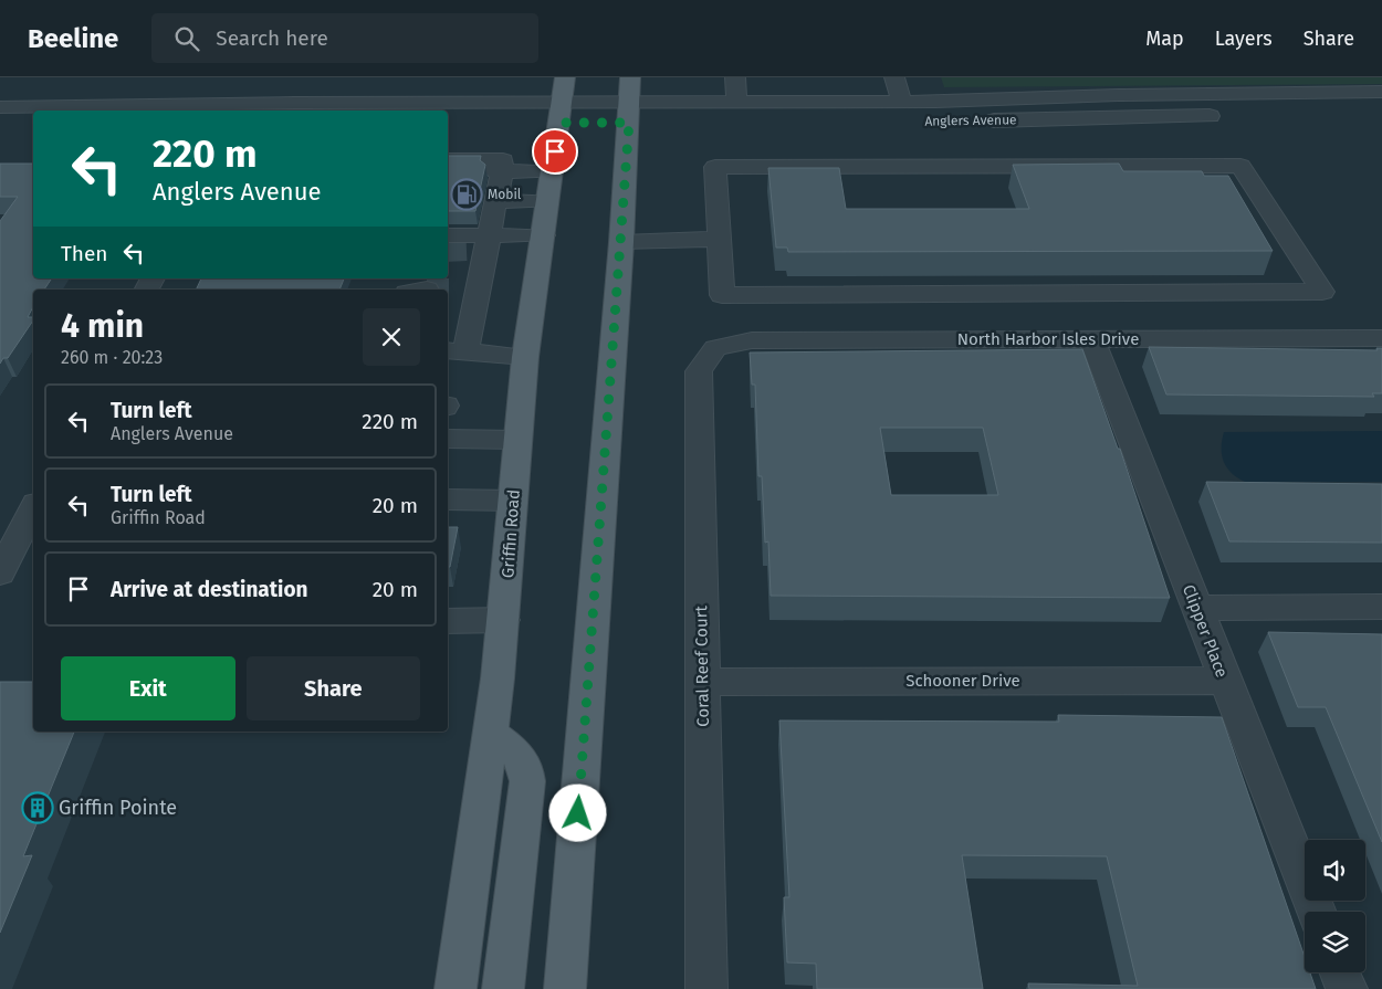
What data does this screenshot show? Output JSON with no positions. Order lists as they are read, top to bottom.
{
  "streets": {
    "main road": ["Griffin Road"],
    "street": [
      "Anglers Avenue",
      "North Harbor Isles Drive",
      "Clipper Place",
      "Coral Reef Court",
      "Schooner Drive"
    ]
  },
  "crossings": [
    ["Anglers Avenue", "Griffin Road"],
    ["North Harbor Isles Drive", "Clipper Place"],
    ["North Harbor Isles Drive", "Coral Reef Court"],
    ["Clipper Place", "Schooner Drive"],
    ["Coral Reef Court", "Schooner Drive"]
  ],
  "places": {
    "fuel station": ["Mobil"],
    "building": ["Griffin Pointe"]
  },
  "page": {
    "header": "Beeline",
    "search": "Search here",
    "nav": ["Map", "Layers", "Share"],
    "turn": ["220 m", "Anglers Avenue"],
    "then": "Then",
    "heading": ["4 min", "260 m · 20:23"],
    "list": [
      {
        "name": "Turn left",
        "note": "Anglers Avenue",
        "value": "220 m"
      },
      {
        "name": "Turn left",
        "note": "Griffin Road",
        "value": "20 m"
      },
      {
        "name": "Arrive at destination",
        "value": "20 m"
      }
    ],
    "buttons": ["Exit", "Share"]
  }
}
